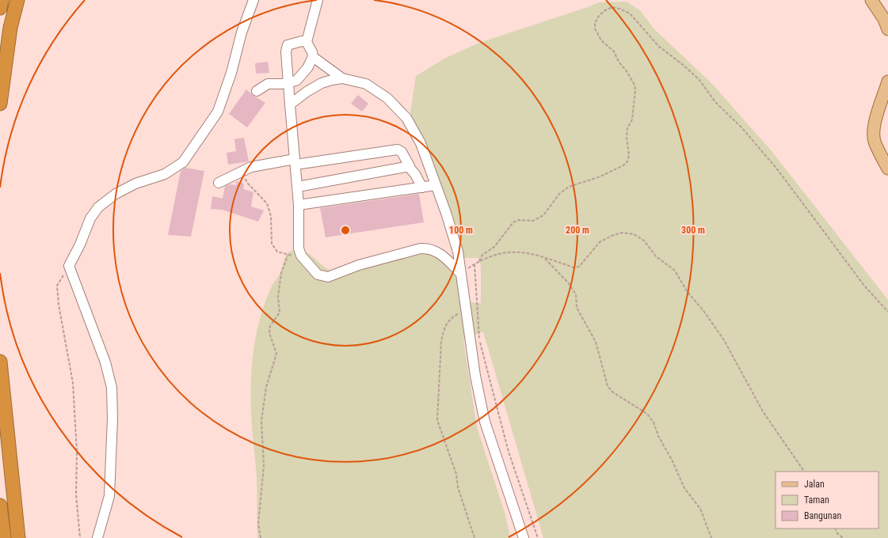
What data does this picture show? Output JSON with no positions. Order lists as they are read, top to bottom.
{
  "legend": ["Jalan", "Taman", "Bangunan"],
  "rings": ["100 m", "200 m", "300 m"]
}
